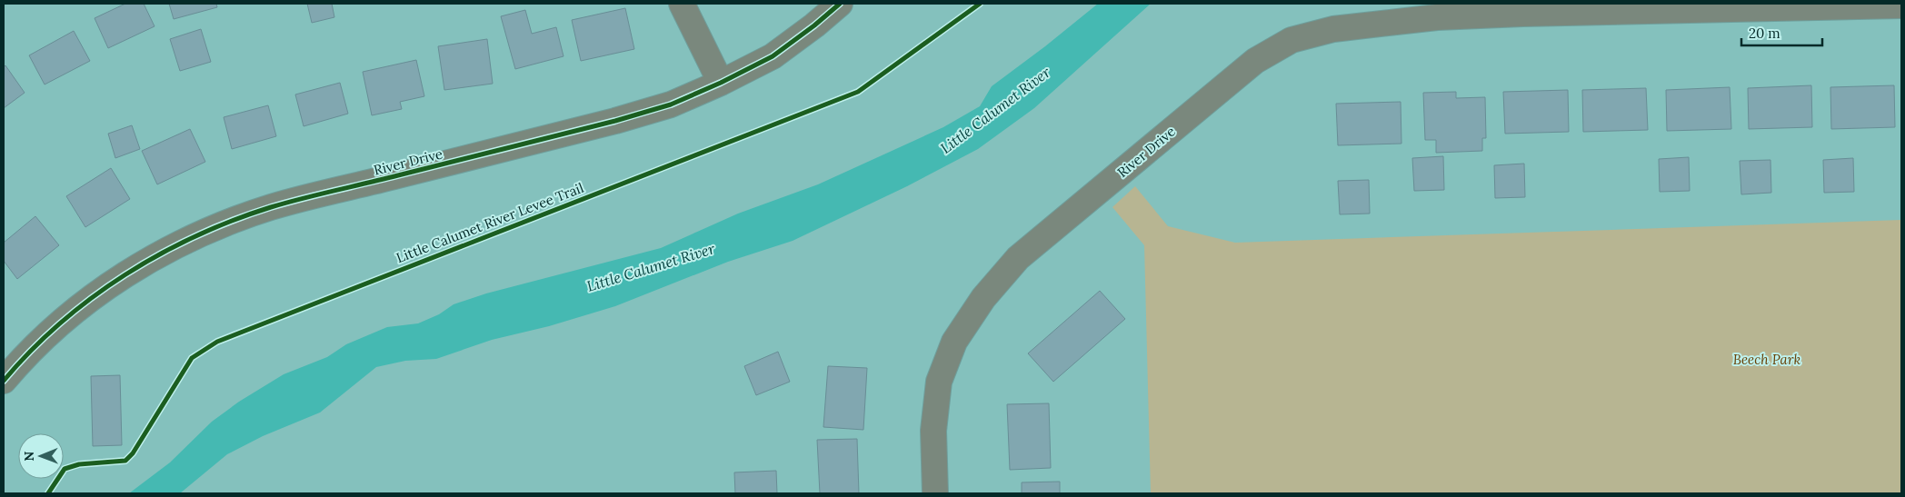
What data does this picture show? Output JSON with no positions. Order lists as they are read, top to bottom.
{
  "streets": {
    "street": ["River Drive"],
    "cycle path": ["Little Calumet River Levee Trail"]
  },
  "water": ["Little Calumet River"],
  "parks": ["Beech Park"],
  "scale_bar": "20 m",
  "north": "left"
}
